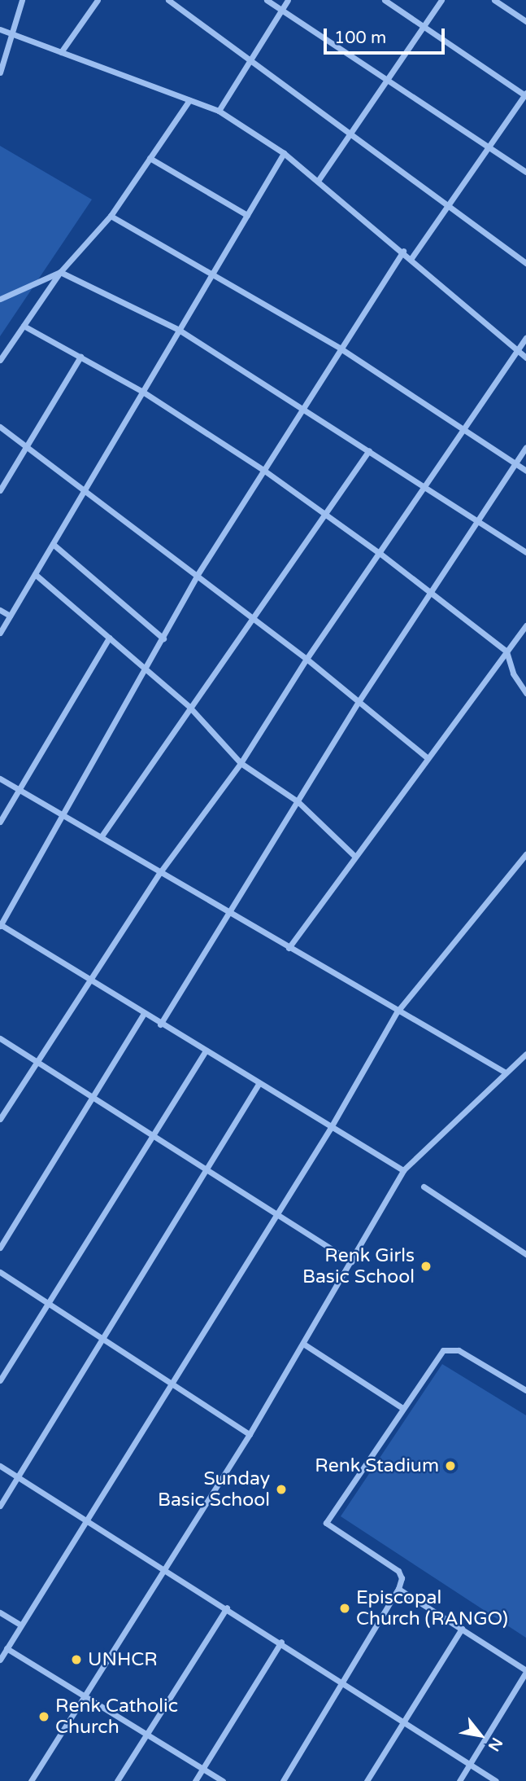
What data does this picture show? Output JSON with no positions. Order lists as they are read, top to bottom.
{
  "places": [
    "Renk Girls Basic School",
    "Renk Stadium",
    "Sunday Basic School",
    "Episcopal Church (RANGO)",
    "UNHCR",
    "Renk Catholic Church"
  ],
  "scale_bar": "100 m",
  "north": "bottom right"
}
